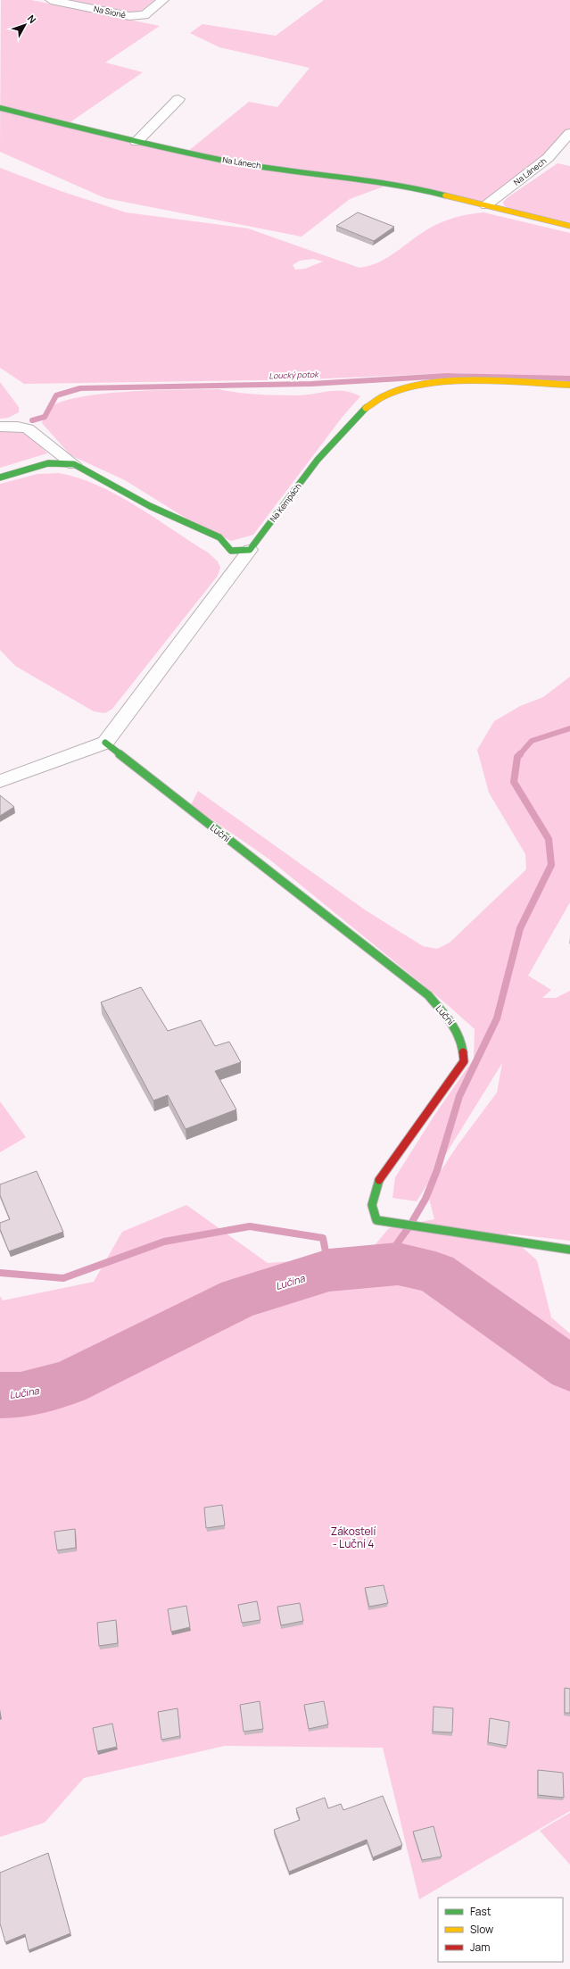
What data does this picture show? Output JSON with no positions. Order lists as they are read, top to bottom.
{
  "streets": {
    "street": [
      "Na Sioně",
      "Na Lánech",
      "Na Kempách",
      "Luční"
    ]
  },
  "water": ["Loucký potok", "Lučina"],
  "parks": ["Zákostelí - Luční 4"],
  "legend": ["Fast", "Slow", "Jam"],
  "north": "top right"
}
